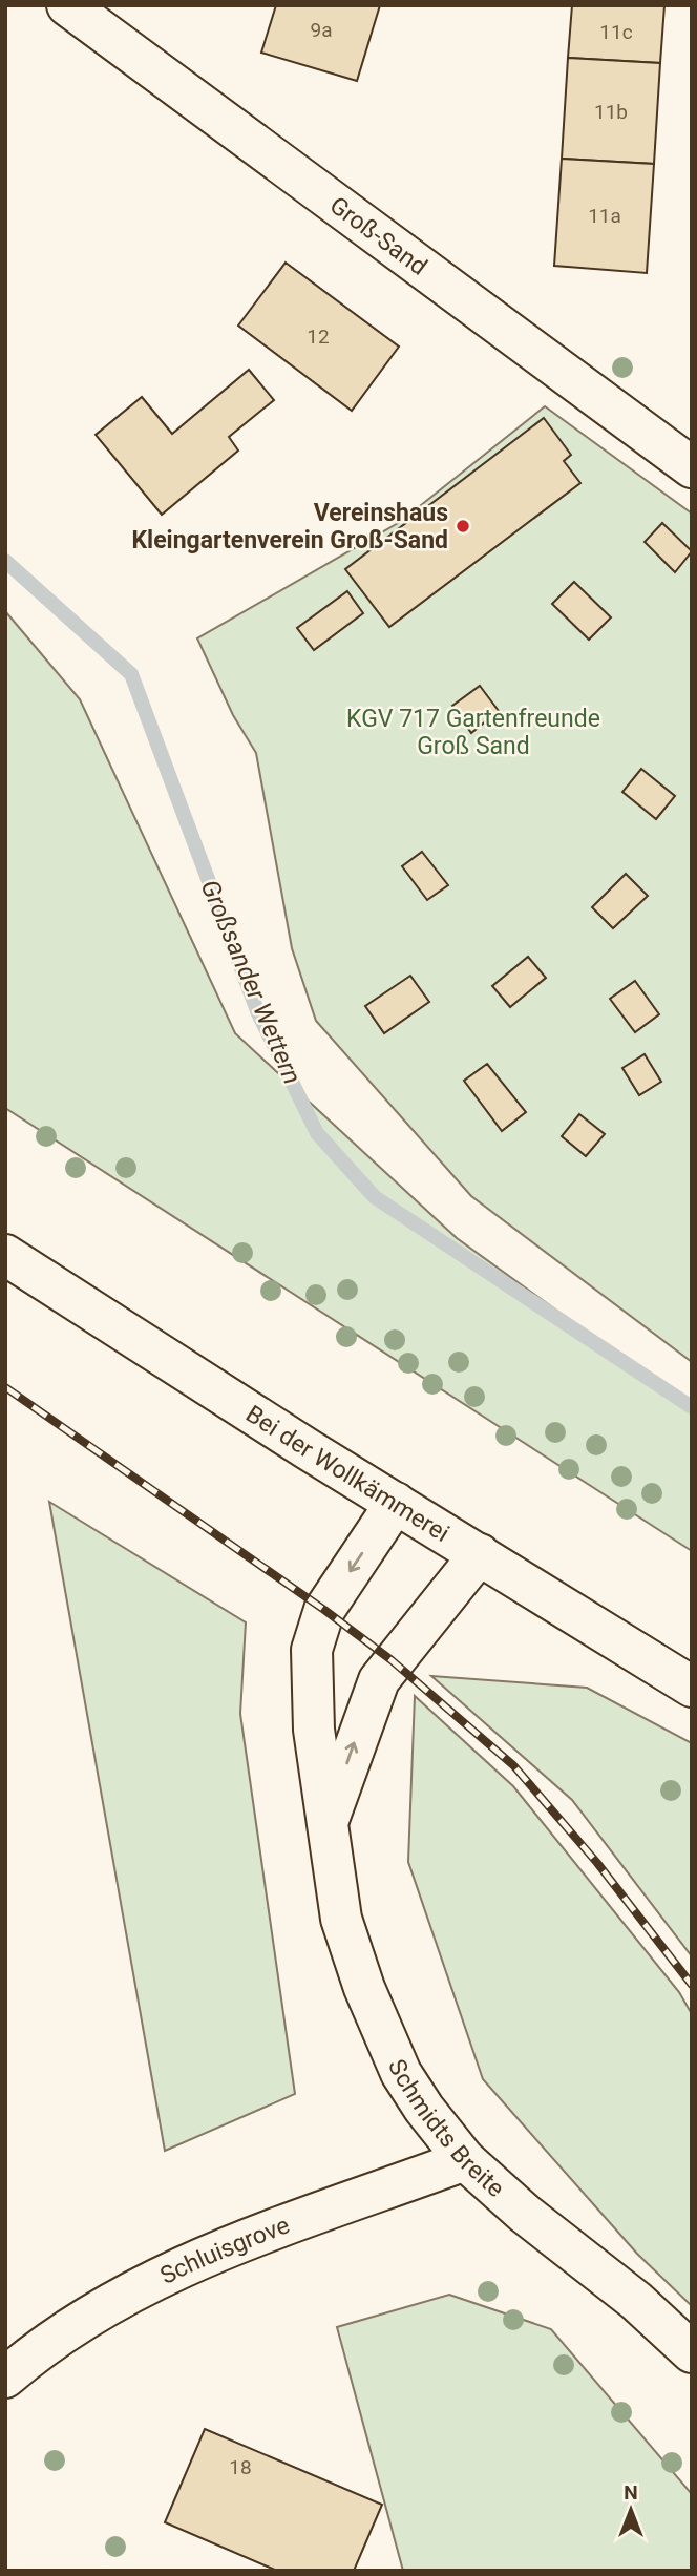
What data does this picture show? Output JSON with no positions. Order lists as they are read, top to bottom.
{
  "streets": {
    "main road": [
      "Groß-Sand",
      "Bei der Wollkämmerei",
      "Schmidts Breite",
      "Schluisgrove"
    ]
  },
  "crossings": [
    ["Bei der Wollkämmerei", "Schmidts Breite"],
    ["Schmidts Breite", "Schluisgrove"]
  ],
  "water": ["Großsander Wettern"],
  "parks": ["KGV 717 Gartenfreunde Groß Sand"],
  "places": ["Vereinshaus Kleingartenverein Groß-Sand"],
  "house_numbers": [
    "9a",
    "11c",
    "11b",
    "11a",
    "12",
    "18"
  ],
  "north": "top"
}
